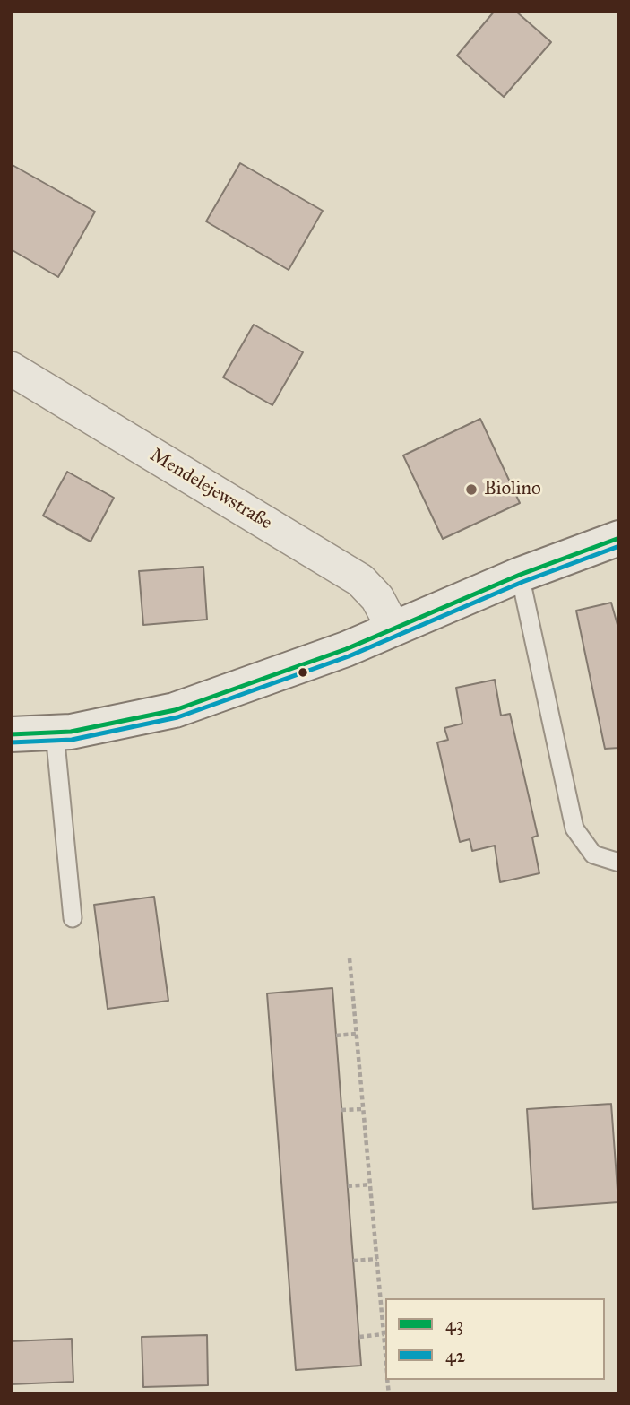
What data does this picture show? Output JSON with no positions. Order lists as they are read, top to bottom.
{
  "streets": {
    "street": ["Mendelejewstraße"]
  },
  "places": ["Biolino"],
  "lines": ["transit line 43", "transit line 42"],
  "legend": ["43", "42"]
}
